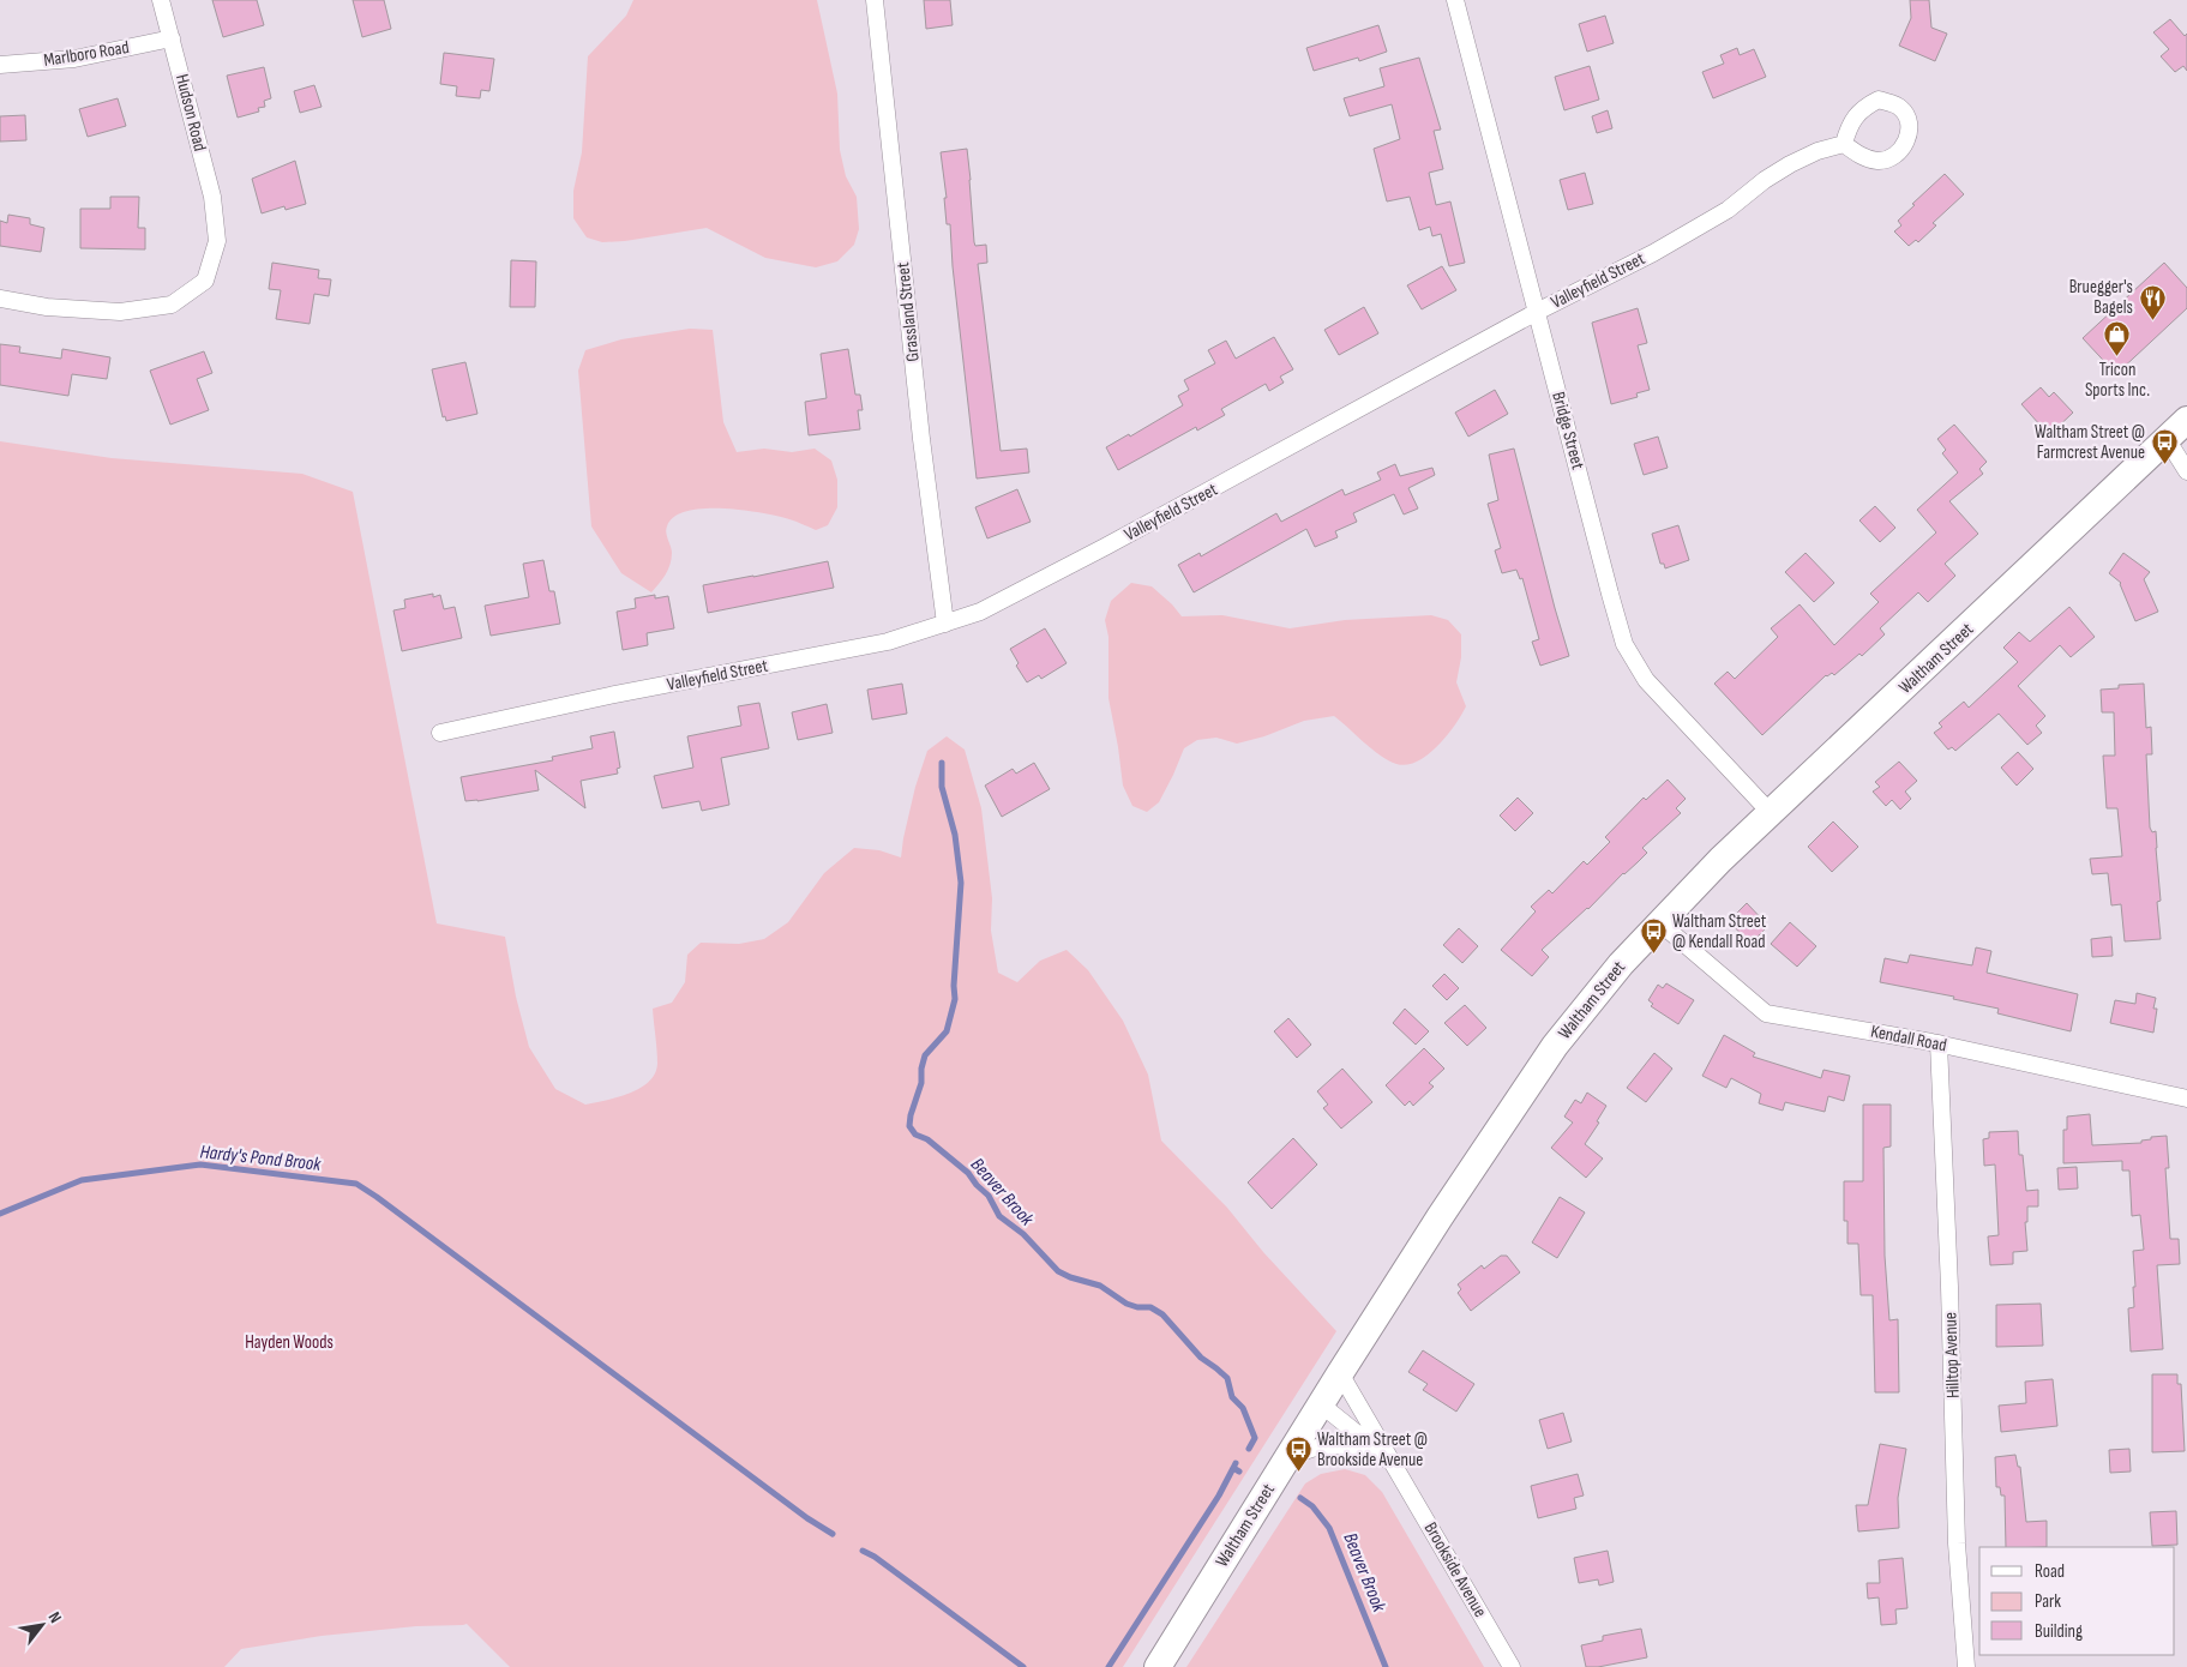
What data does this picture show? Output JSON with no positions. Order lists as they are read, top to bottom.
{
  "streets": {
    "main road": ["Waltham Street"],
    "street": [
      "Marlboro Road",
      "Hudson Road",
      "Valleyfield Street",
      "Grassland Street",
      "Bridge Street",
      "Kendall Road",
      "Hilltop Avenue",
      "Brookside Avenue"
    ]
  },
  "crossings": [
    ["Marlboro Road", "Hudson Road"],
    ["Valleyfield Street", "Grassland Street"],
    ["Valleyfield Street", "Bridge Street"],
    ["Bridge Street", "Waltham Street"],
    ["Waltham Street", "Kendall Road"],
    ["Waltham Street", "Brookside Avenue"],
    ["Kendall Road", "Hilltop Avenue"]
  ],
  "water": ["Hardy's Pond Brook", "Beaver Brook"],
  "parks": ["Hayden Woods"],
  "places": {
    "restaurant": ["Bruegger's Bagels"],
    "shop": ["Tricon Sports Inc."],
    "bus stop": ["Waltham Street @ Farmcrest Avenue", "Waltham Street @ Kendall Road", "Waltham Street @ Brookside Avenue"]
  },
  "legend": ["Road", "Park", "Building"],
  "north": "top right"
}
